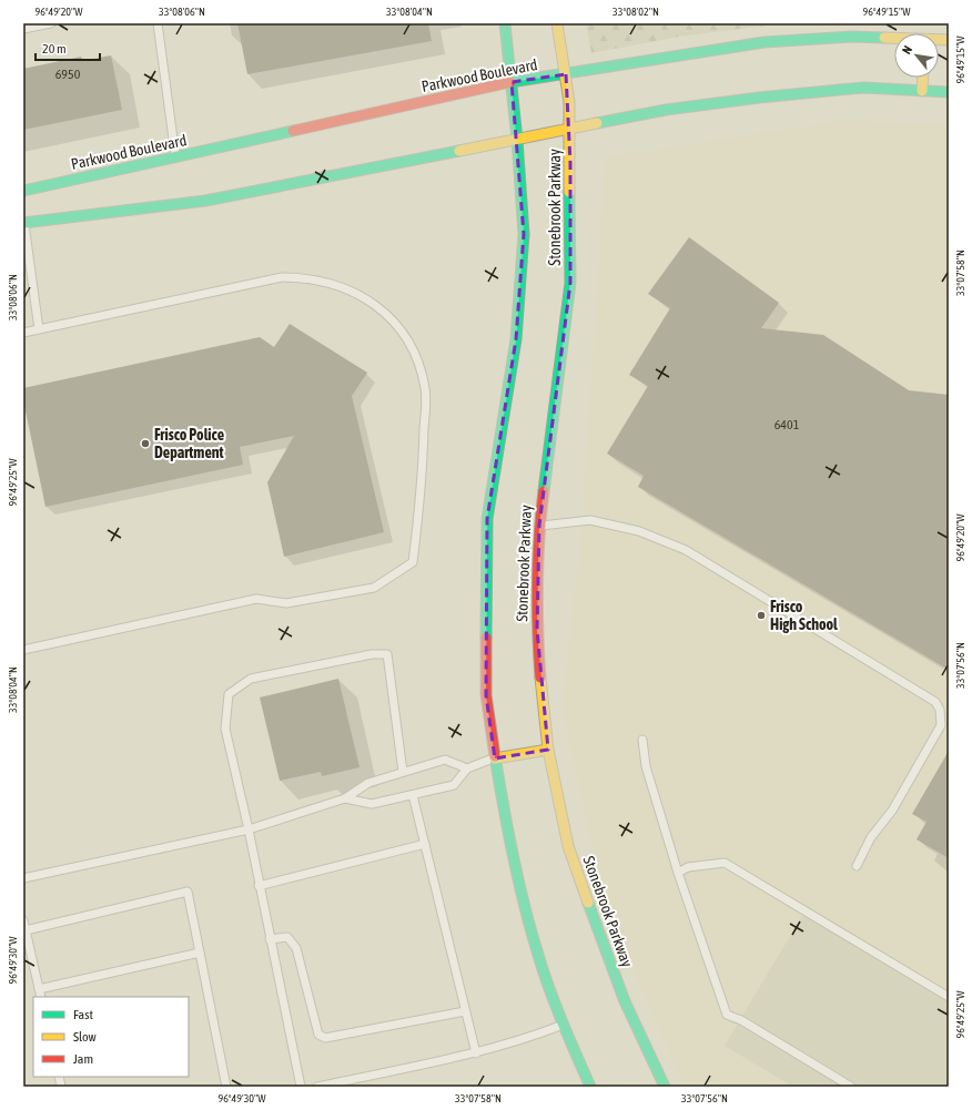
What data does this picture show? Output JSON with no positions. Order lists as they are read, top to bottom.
{
  "streets": {
    "main road": ["Parkwood Boulevard", "Stonebrook Parkway"]
  },
  "crossings": [
    ["Parkwood Boulevard", "Stonebrook Parkway"]
  ],
  "places": ["Frisco Police Department", "Frisco High School"],
  "house_numbers": ["6950", "6401"],
  "legend": ["Fast", "Slow", "Jam"],
  "scale_bar": "20 m",
  "north": "top left",
  "coordinates": [
    "96°49'20\"W",
    "33°08'06\"N",
    "33°08'04\"N",
    "33°08'02\"N",
    "96°49'15\"W",
    "33°07'58\"N",
    "96°49'25\"W",
    "33°07'56\"N",
    "96°49'30\"W"
  ]
}
